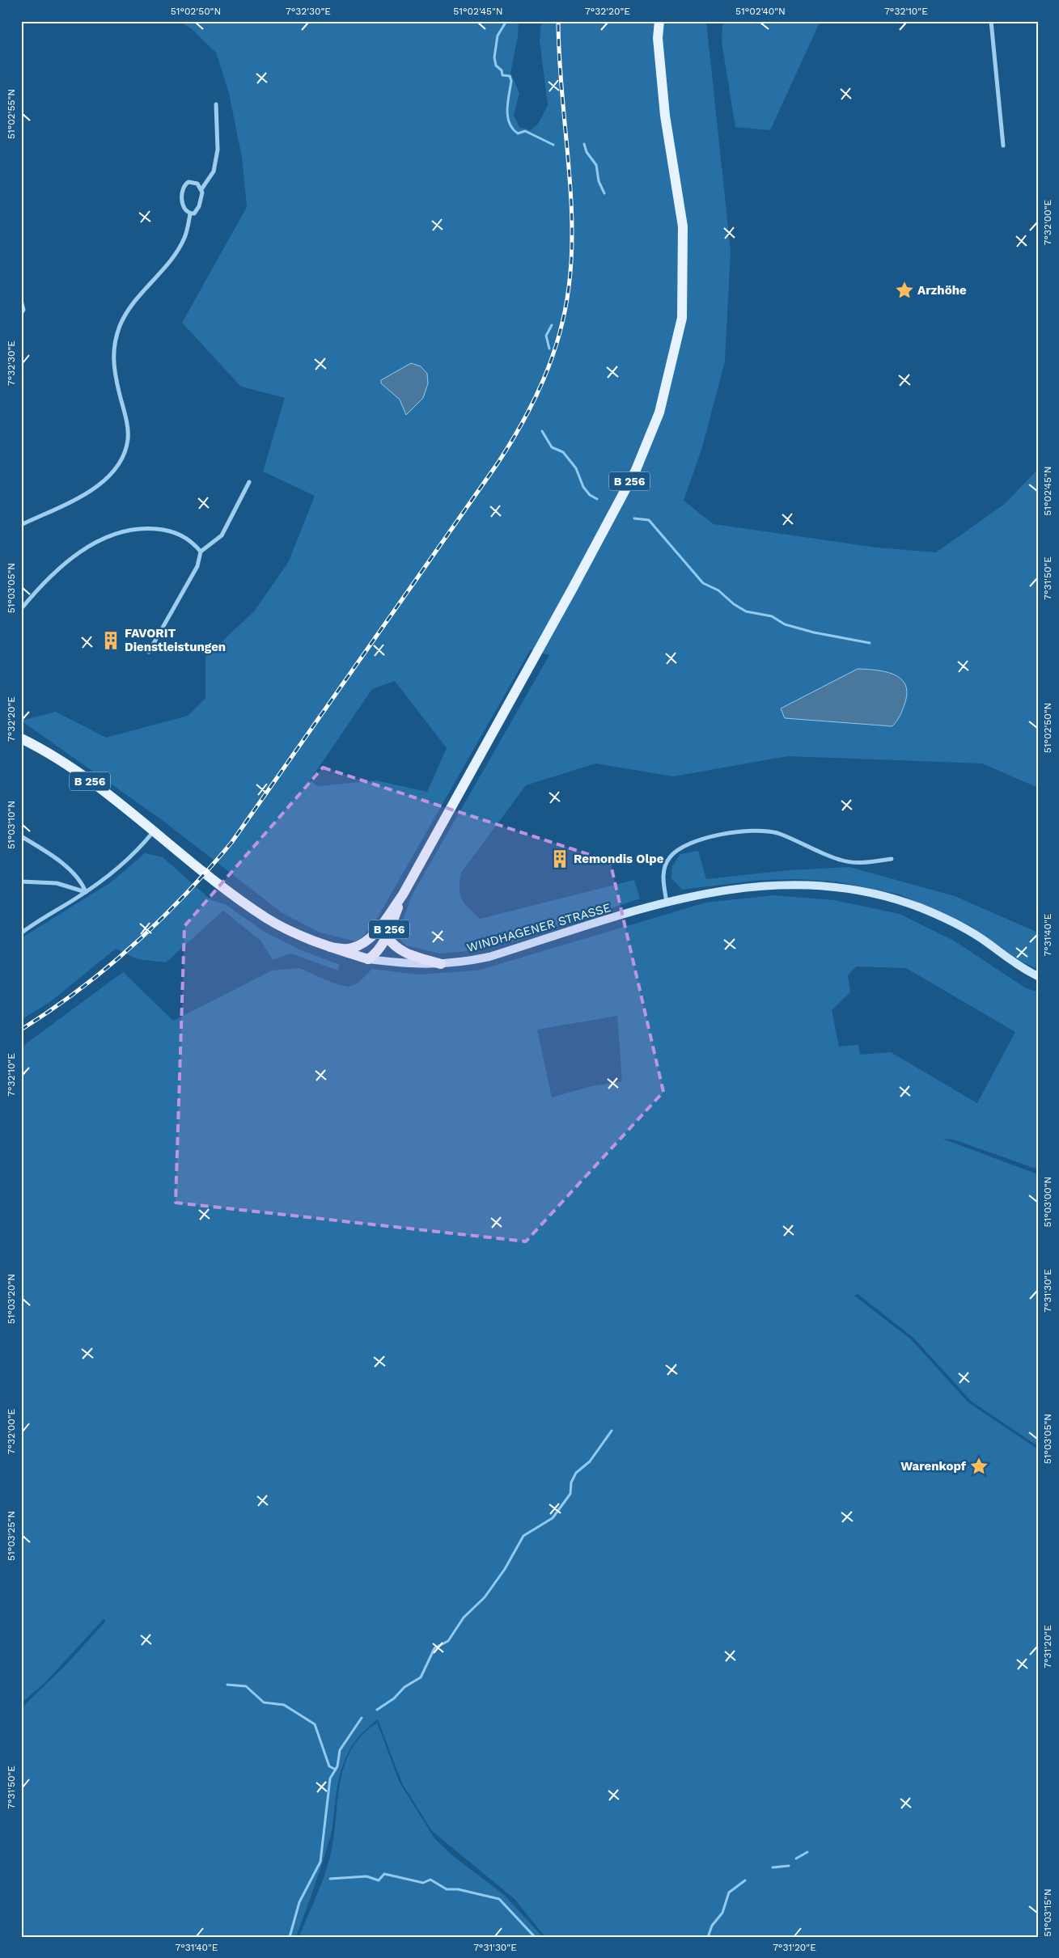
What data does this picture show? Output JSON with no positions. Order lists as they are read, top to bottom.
{
  "streets": {
    "main road": ["B 256", "WINDHAGENER STRASSE"]
  },
  "crossings": [
    ["B 256", "WINDHAGENER STRASSE"]
  ],
  "places": {
    "place": ["Arzhöhe", "Warenkopf"],
    "building": ["FAVORIT Dienstleistungen", "Remondis Olpe"]
  },
  "coordinates": [
    "51°02'50\"N",
    "7°32'30\"E",
    "51°02'45\"N",
    "7°32'20\"E",
    "51°02'40\"N",
    "7°32'10\"E",
    "51°02'55\"N",
    "7°32'00\"E",
    "7°31'50\"E",
    "51°03'05\"N",
    "51°03'10\"N",
    "7°31'40\"E",
    "51°03'00\"N",
    "7°31'30\"E",
    "51°03'20\"N",
    "51°03'25\"N",
    "7°31'20\"E",
    "51°03'15\"N"
  ]
}
